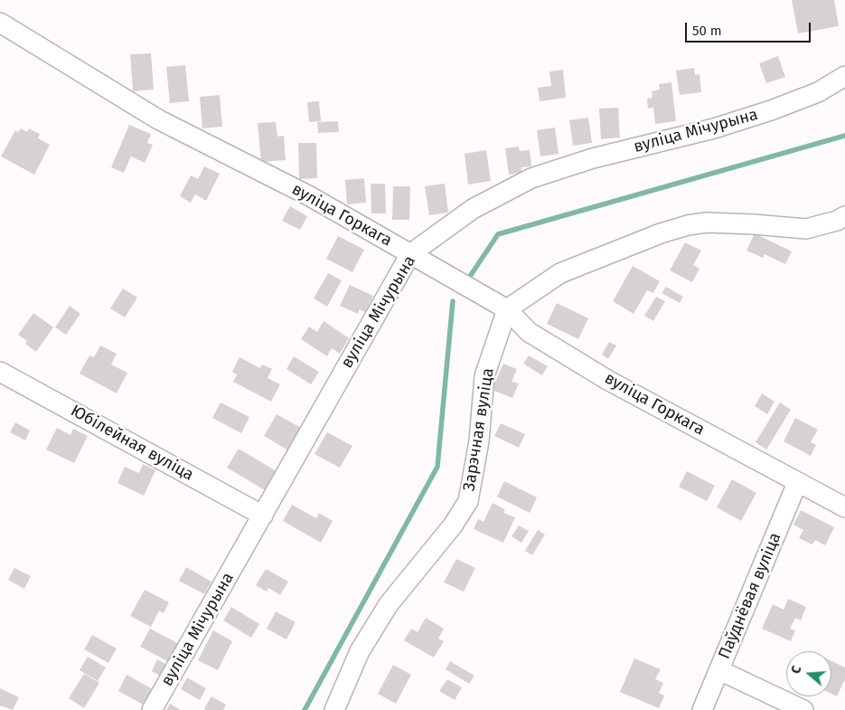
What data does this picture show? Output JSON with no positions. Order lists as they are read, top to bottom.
{
  "streets": {
    "street": [
      "вуліца Мічурына",
      "вуліца Горкага",
      "Зарэчная вуліца",
      "Юбілейная вуліца",
      "Паўднёвая вуліца"
    ]
  },
  "crossings": [
    ["вуліца Мічурына", "вуліца Горкага"],
    ["вуліца Мічурына", "Юбілейная вуліца"],
    ["вуліца Горкага", "Зарэчная вуліца"],
    ["вуліца Горкага", "Паўднёвая вуліца"]
  ],
  "scale_bar": "50 m",
  "north": "left"
}
